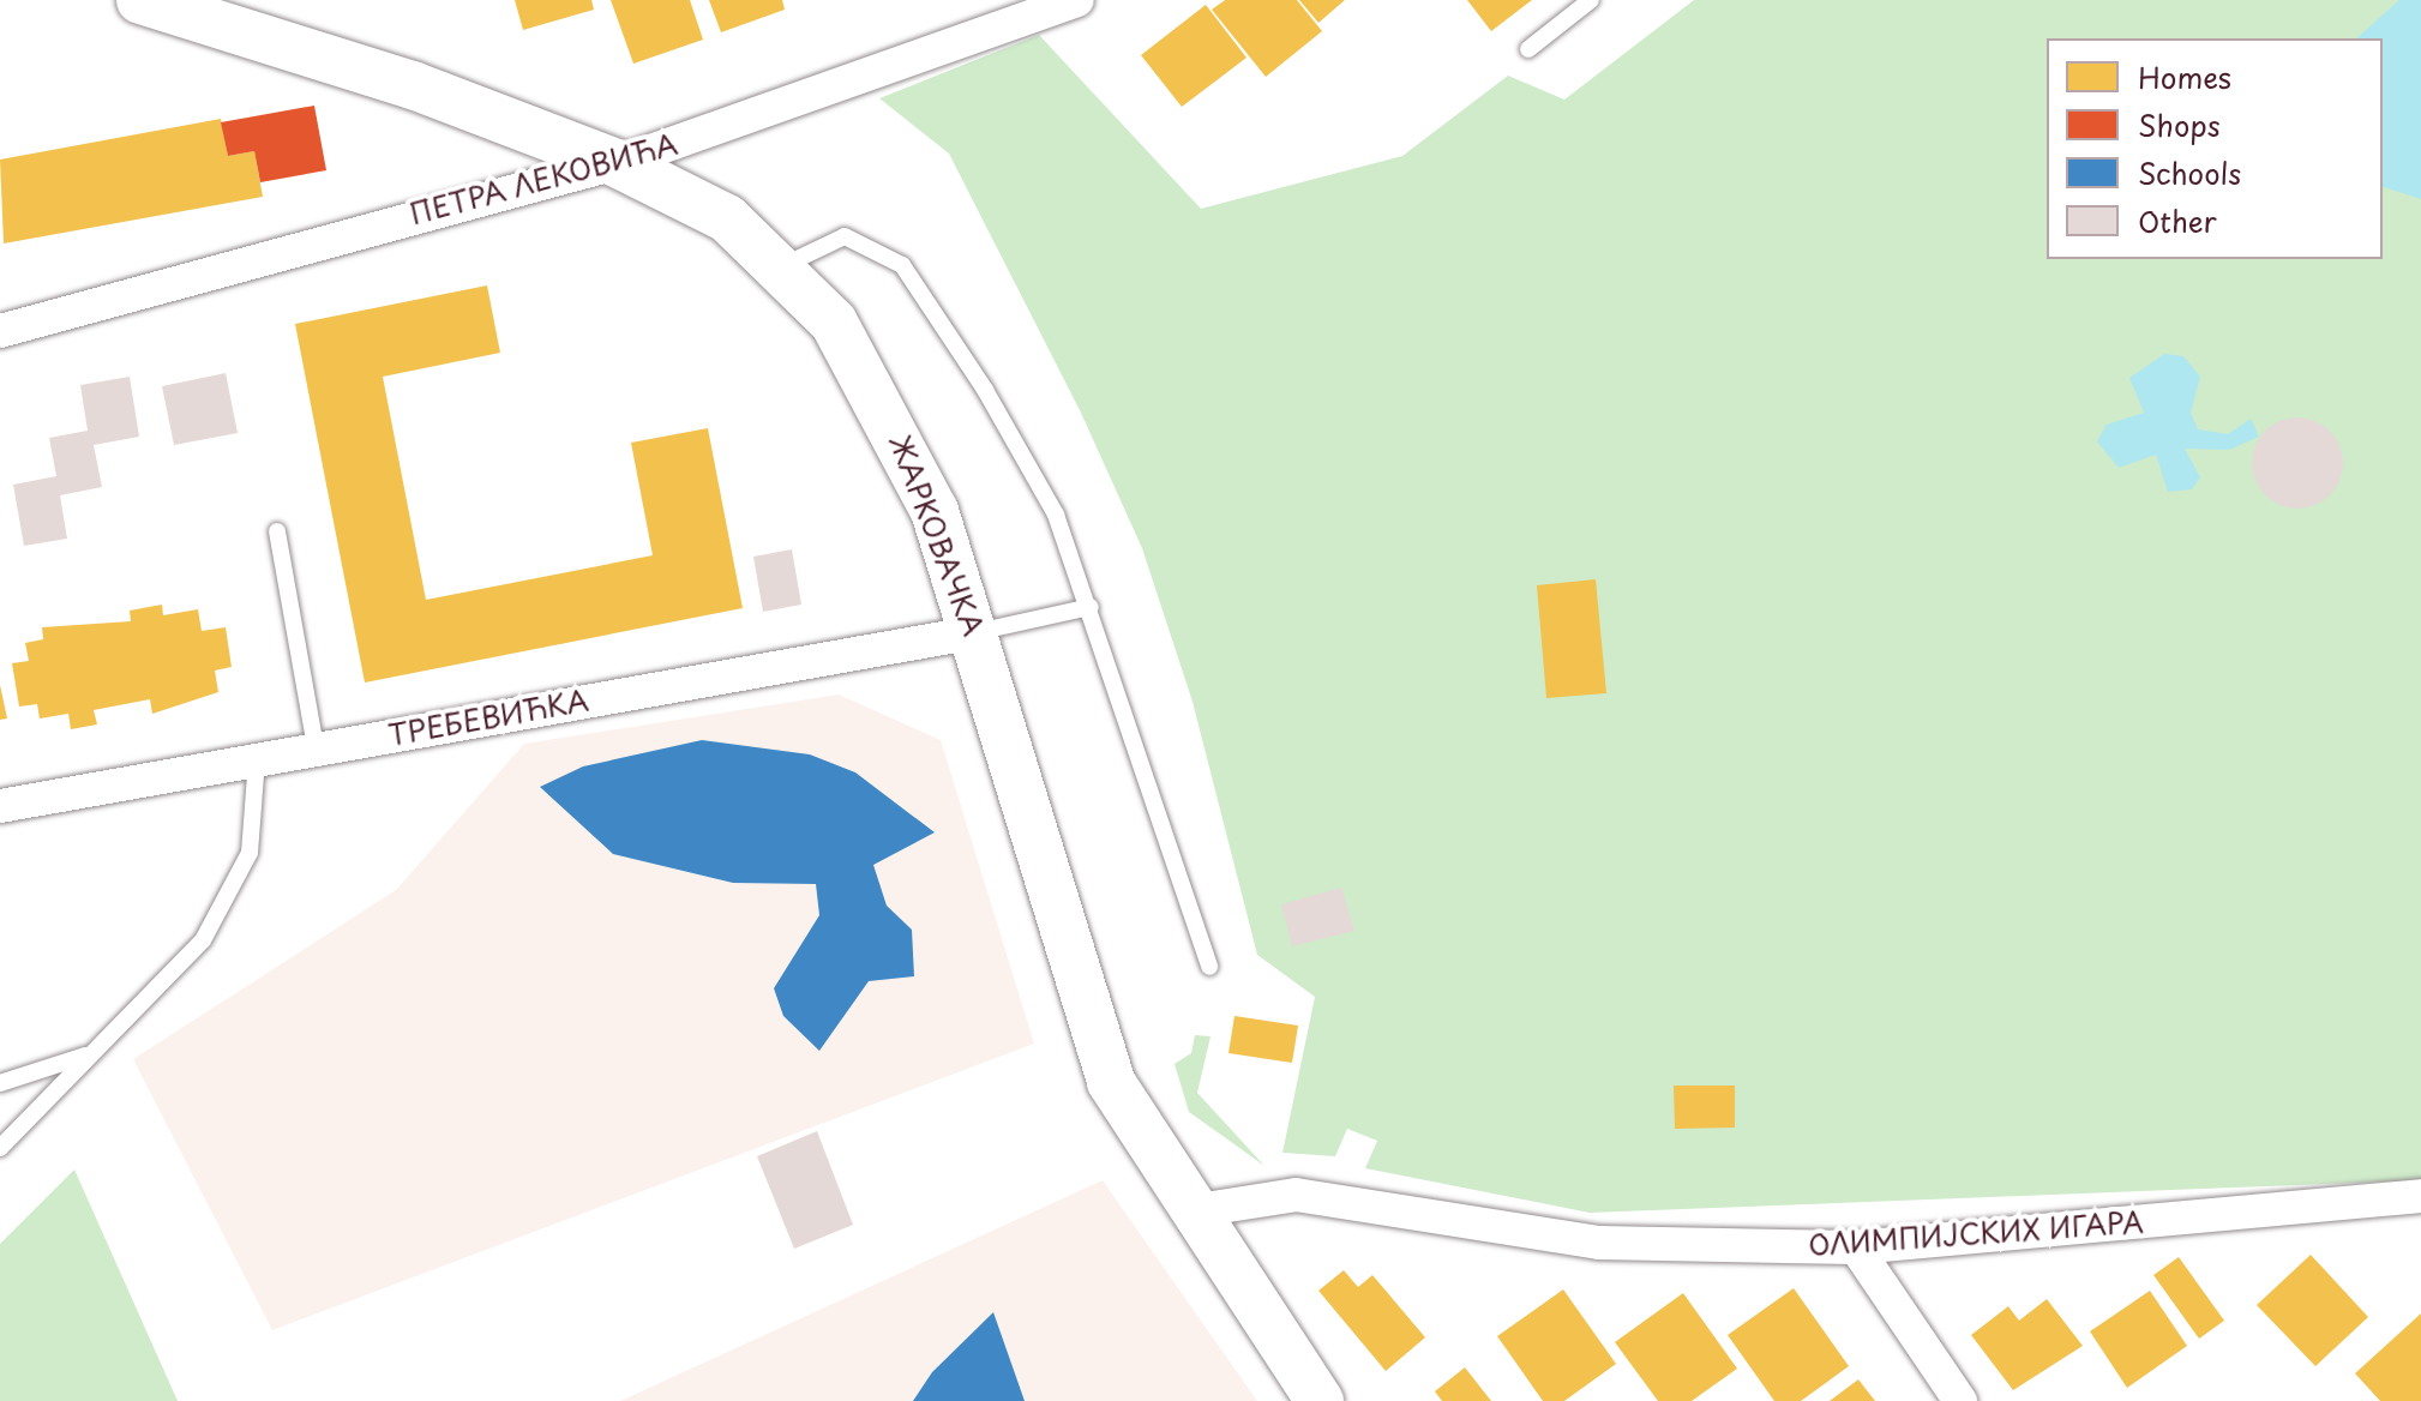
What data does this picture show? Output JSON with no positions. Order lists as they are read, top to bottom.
{
  "streets": {
    "street": [
      "ПЕТРА ЛЕКОВИЋА",
      "ЖАРКОВАЧКА",
      "ТРЕБЕВИЋКА",
      "ОЛИМПИЈСКИХ ИГАРА"
    ]
  },
  "crossings": [
    ["ПЕТРА ЛЕКОВИЋА", "ЖАРКОВАЧКА"],
    ["ЖАРКОВАЧКА", "ТРЕБЕВИЋКА"],
    ["ЖАРКОВАЧКА", "ОЛИМПИЈСКИХ ИГАРА"]
  ],
  "legend": [
    "Homes",
    "Shops",
    "Schools",
    "Other"
  ]
}
